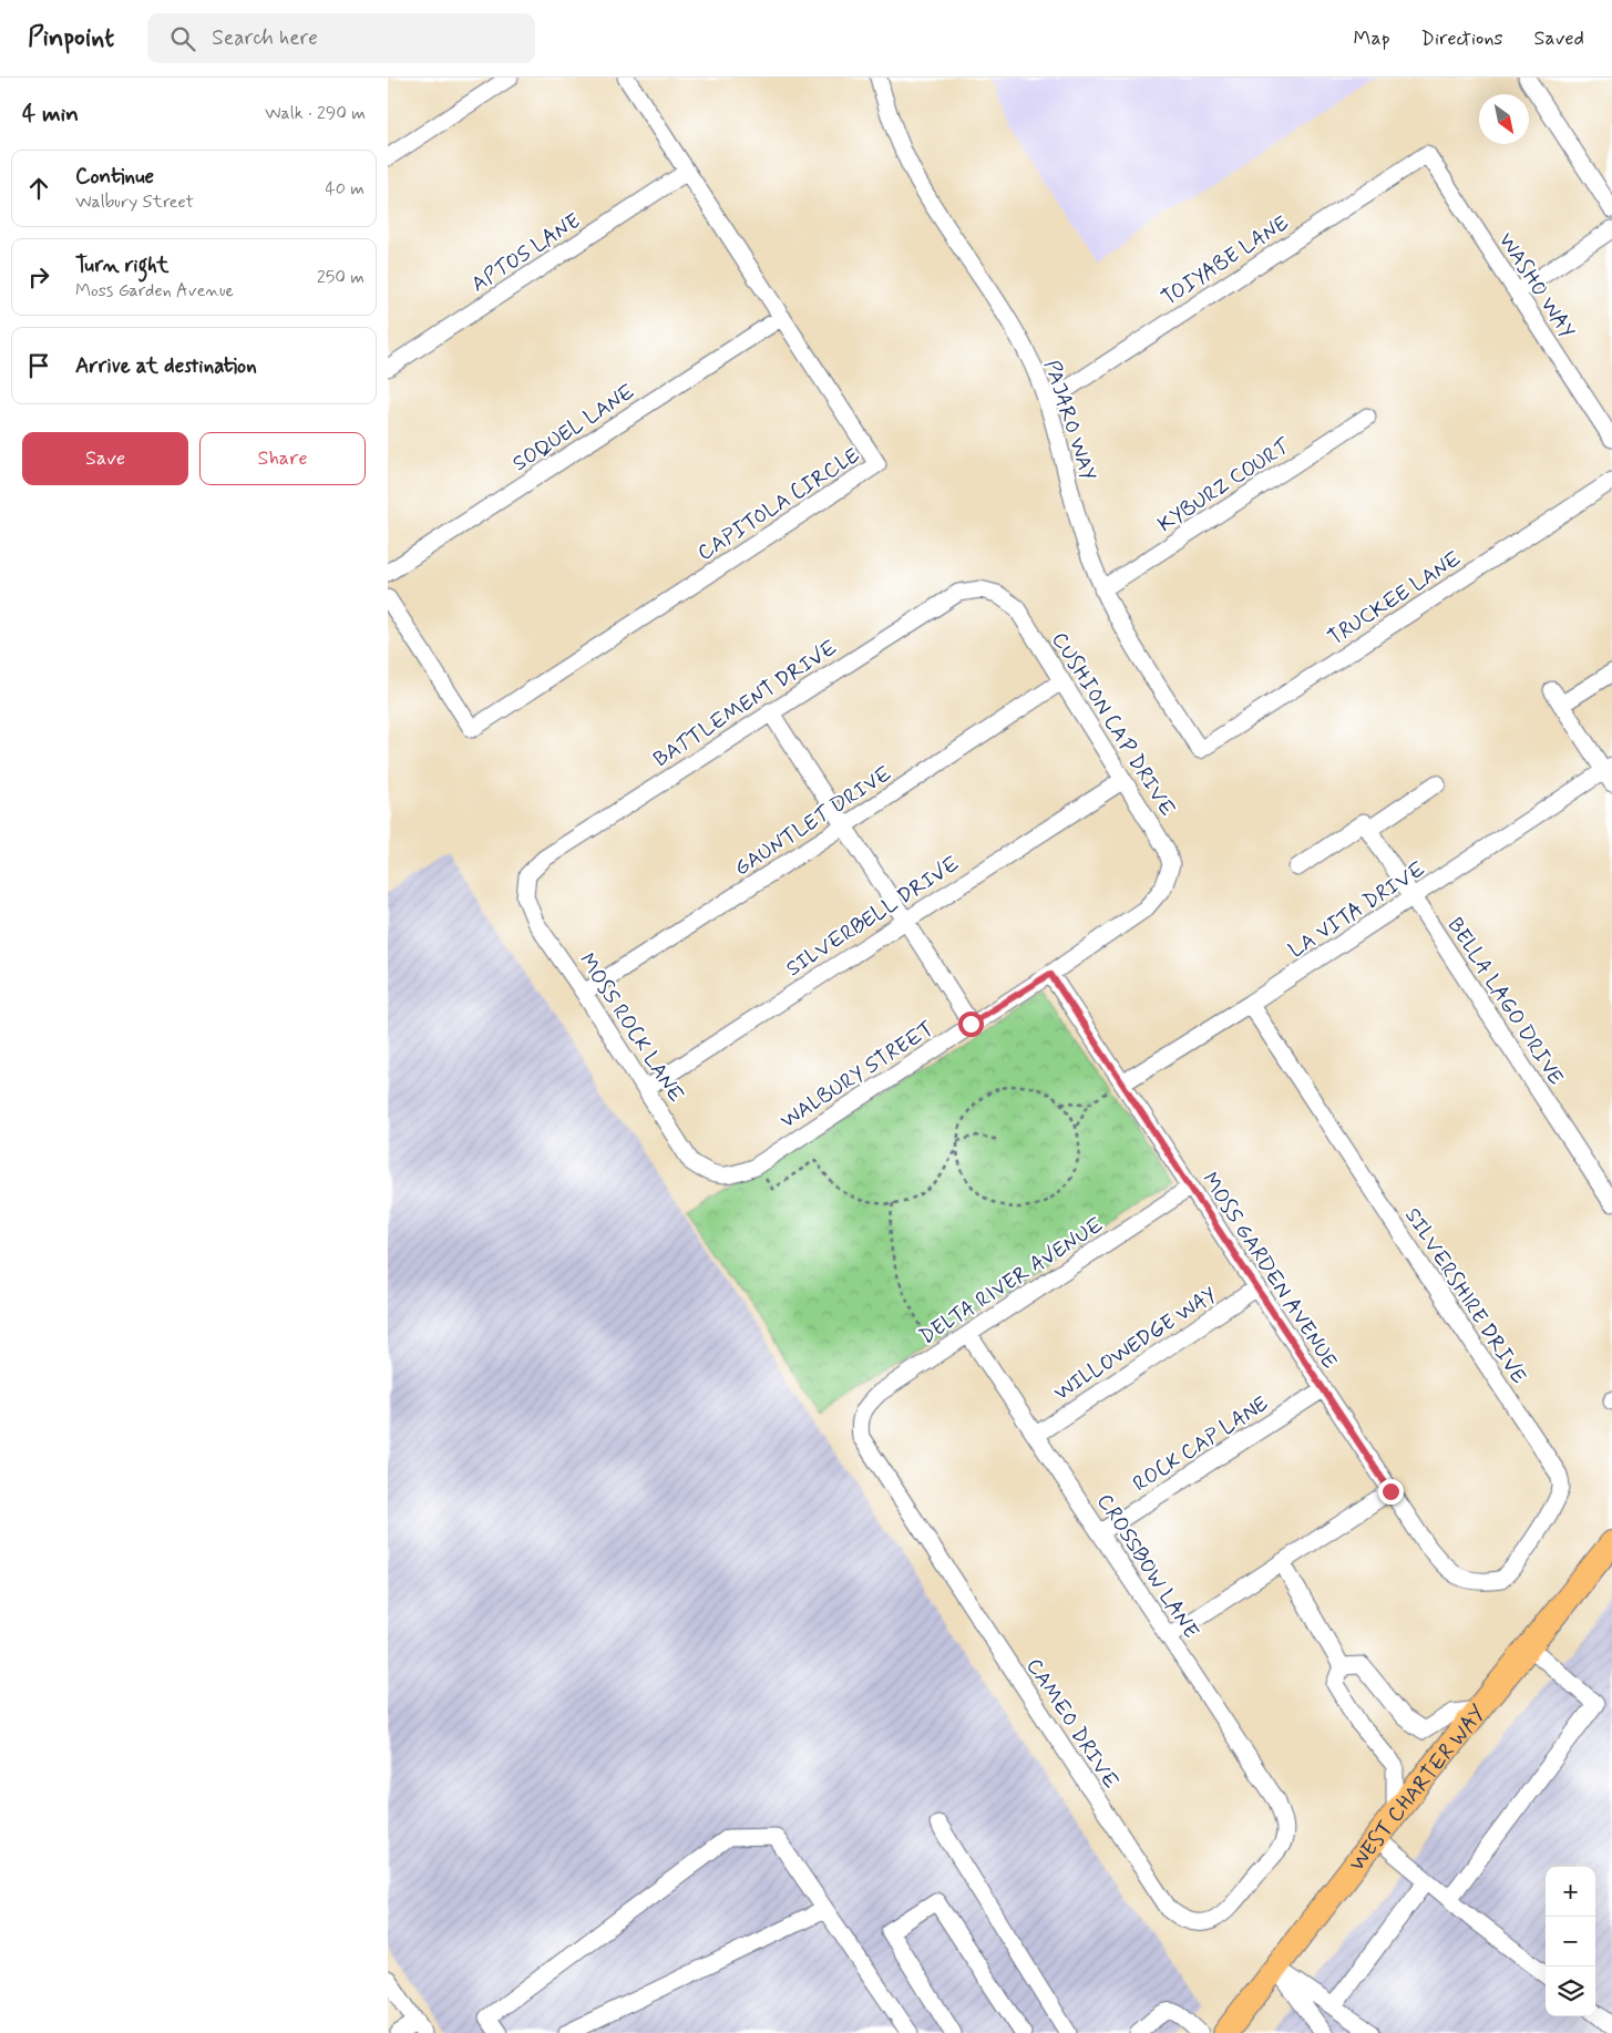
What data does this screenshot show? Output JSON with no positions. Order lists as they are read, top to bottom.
{
  "streets": {
    "highway": ["WEST CHARTER WAY"],
    "street": [
      "APTOS LANE",
      "TOIYABE LANE",
      "WASHO WAY",
      "PAJARO WAY",
      "SOQUEL LANE",
      "KYBURZ COURT",
      "CAPITOLA CIRCLE",
      "TRUCKEE LANE",
      "BATTLEMENT DRIVE",
      "CUSHION CAP DRIVE",
      "GAUNTLET DRIVE",
      "LA VITA DRIVE",
      "SILVERBELL DRIVE",
      "BELLA LAGO DRIVE",
      "MOSS ROCK LANE",
      "WALBURY STREET",
      "MOSS GARDEN AVENUE",
      "DELTA RIVER AVENUE",
      "SILVERSHIRE DRIVE",
      "WILLOWEDGE WAY",
      "ROCK CAP LANE",
      "CROSSBOW LANE",
      "CAMEO DRIVE"
    ]
  },
  "crossings": [
    ["APTOS LANE", "CAPITOLA CIRCLE"],
    ["TOIYABE LANE", "WASHO WAY"],
    ["TOIYABE LANE", "PAJARO WAY"],
    ["PAJARO WAY", "KYBURZ COURT"],
    ["PAJARO WAY", "TRUCKEE LANE"],
    ["SOQUEL LANE", "CAPITOLA CIRCLE"],
    ["BATTLEMENT DRIVE", "CUSHION CAP DRIVE"],
    ["BATTLEMENT DRIVE", "MOSS ROCK LANE"],
    ["CUSHION CAP DRIVE", "GAUNTLET DRIVE"],
    ["CUSHION CAP DRIVE", "SILVERBELL DRIVE"],
    ["CUSHION CAP DRIVE", "WALBURY STREET"],
    ["GAUNTLET DRIVE", "MOSS ROCK LANE"],
    ["LA VITA DRIVE", "BELLA LAGO DRIVE"],
    ["LA VITA DRIVE", "MOSS GARDEN AVENUE"],
    ["LA VITA DRIVE", "SILVERSHIRE DRIVE"],
    ["SILVERBELL DRIVE", "MOSS ROCK LANE"],
    ["MOSS ROCK LANE", "WALBURY STREET"],
    ["WALBURY STREET", "MOSS GARDEN AVENUE"],
    ["MOSS GARDEN AVENUE", "DELTA RIVER AVENUE"],
    ["MOSS GARDEN AVENUE", "SILVERSHIRE DRIVE"],
    ["MOSS GARDEN AVENUE", "WILLOWEDGE WAY"],
    ["MOSS GARDEN AVENUE", "ROCK CAP LANE"],
    ["DELTA RIVER AVENUE", "CROSSBOW LANE"],
    ["DELTA RIVER AVENUE", "CAMEO DRIVE"],
    ["WILLOWEDGE WAY", "CROSSBOW LANE"],
    ["ROCK CAP LANE", "CROSSBOW LANE"],
    ["CROSSBOW LANE", "CAMEO DRIVE"]
  ],
  "north": "bottom right",
  "page": {
    "header": "Pinpoint",
    "search": "Search here",
    "nav": ["Map", "Directions", "Saved"],
    "heading": ["4 min", "Walk · 290 m"],
    "list": [
      ["Continue", "Walbury Street", "40 m"],
      ["Turn right", "Moss Garden Avenue", "250 m"],
      "Arrive at destination"
    ],
    "buttons": ["Save", "Share"],
    "map_buttons": ["+", "−"]
  }
}
